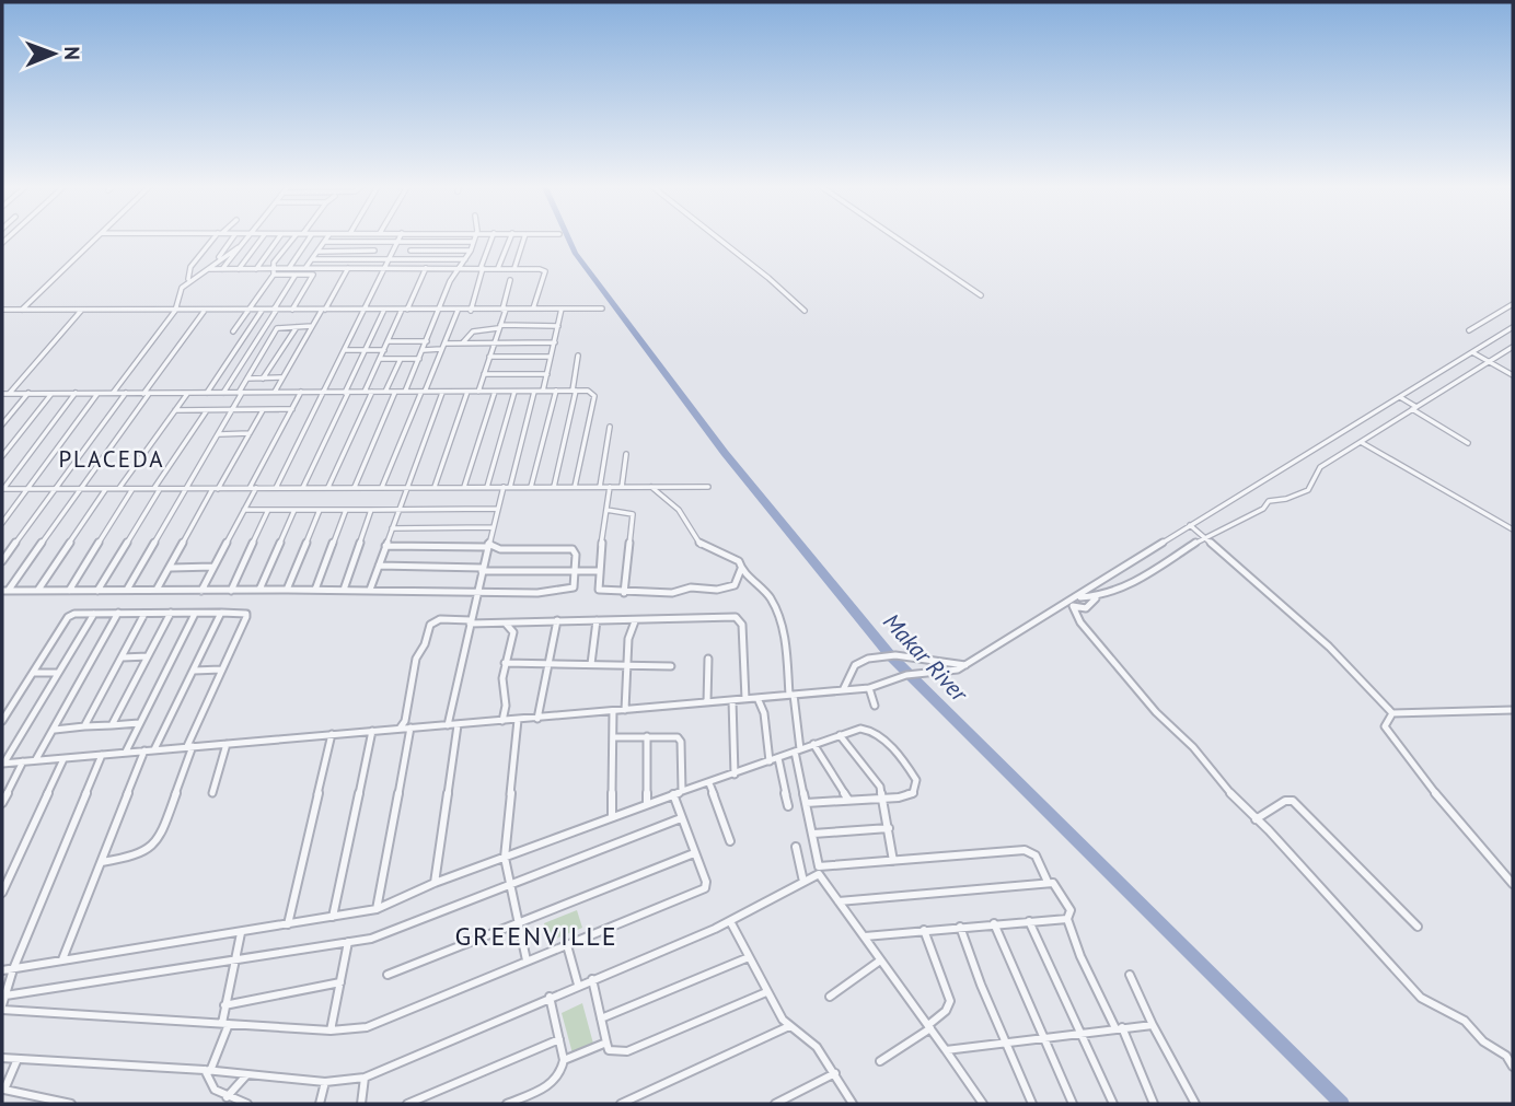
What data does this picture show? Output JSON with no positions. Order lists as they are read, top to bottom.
{
  "districts": ["PLACEDA", "GREENVILLE"],
  "water": ["Makar River"],
  "north": "right"
}
